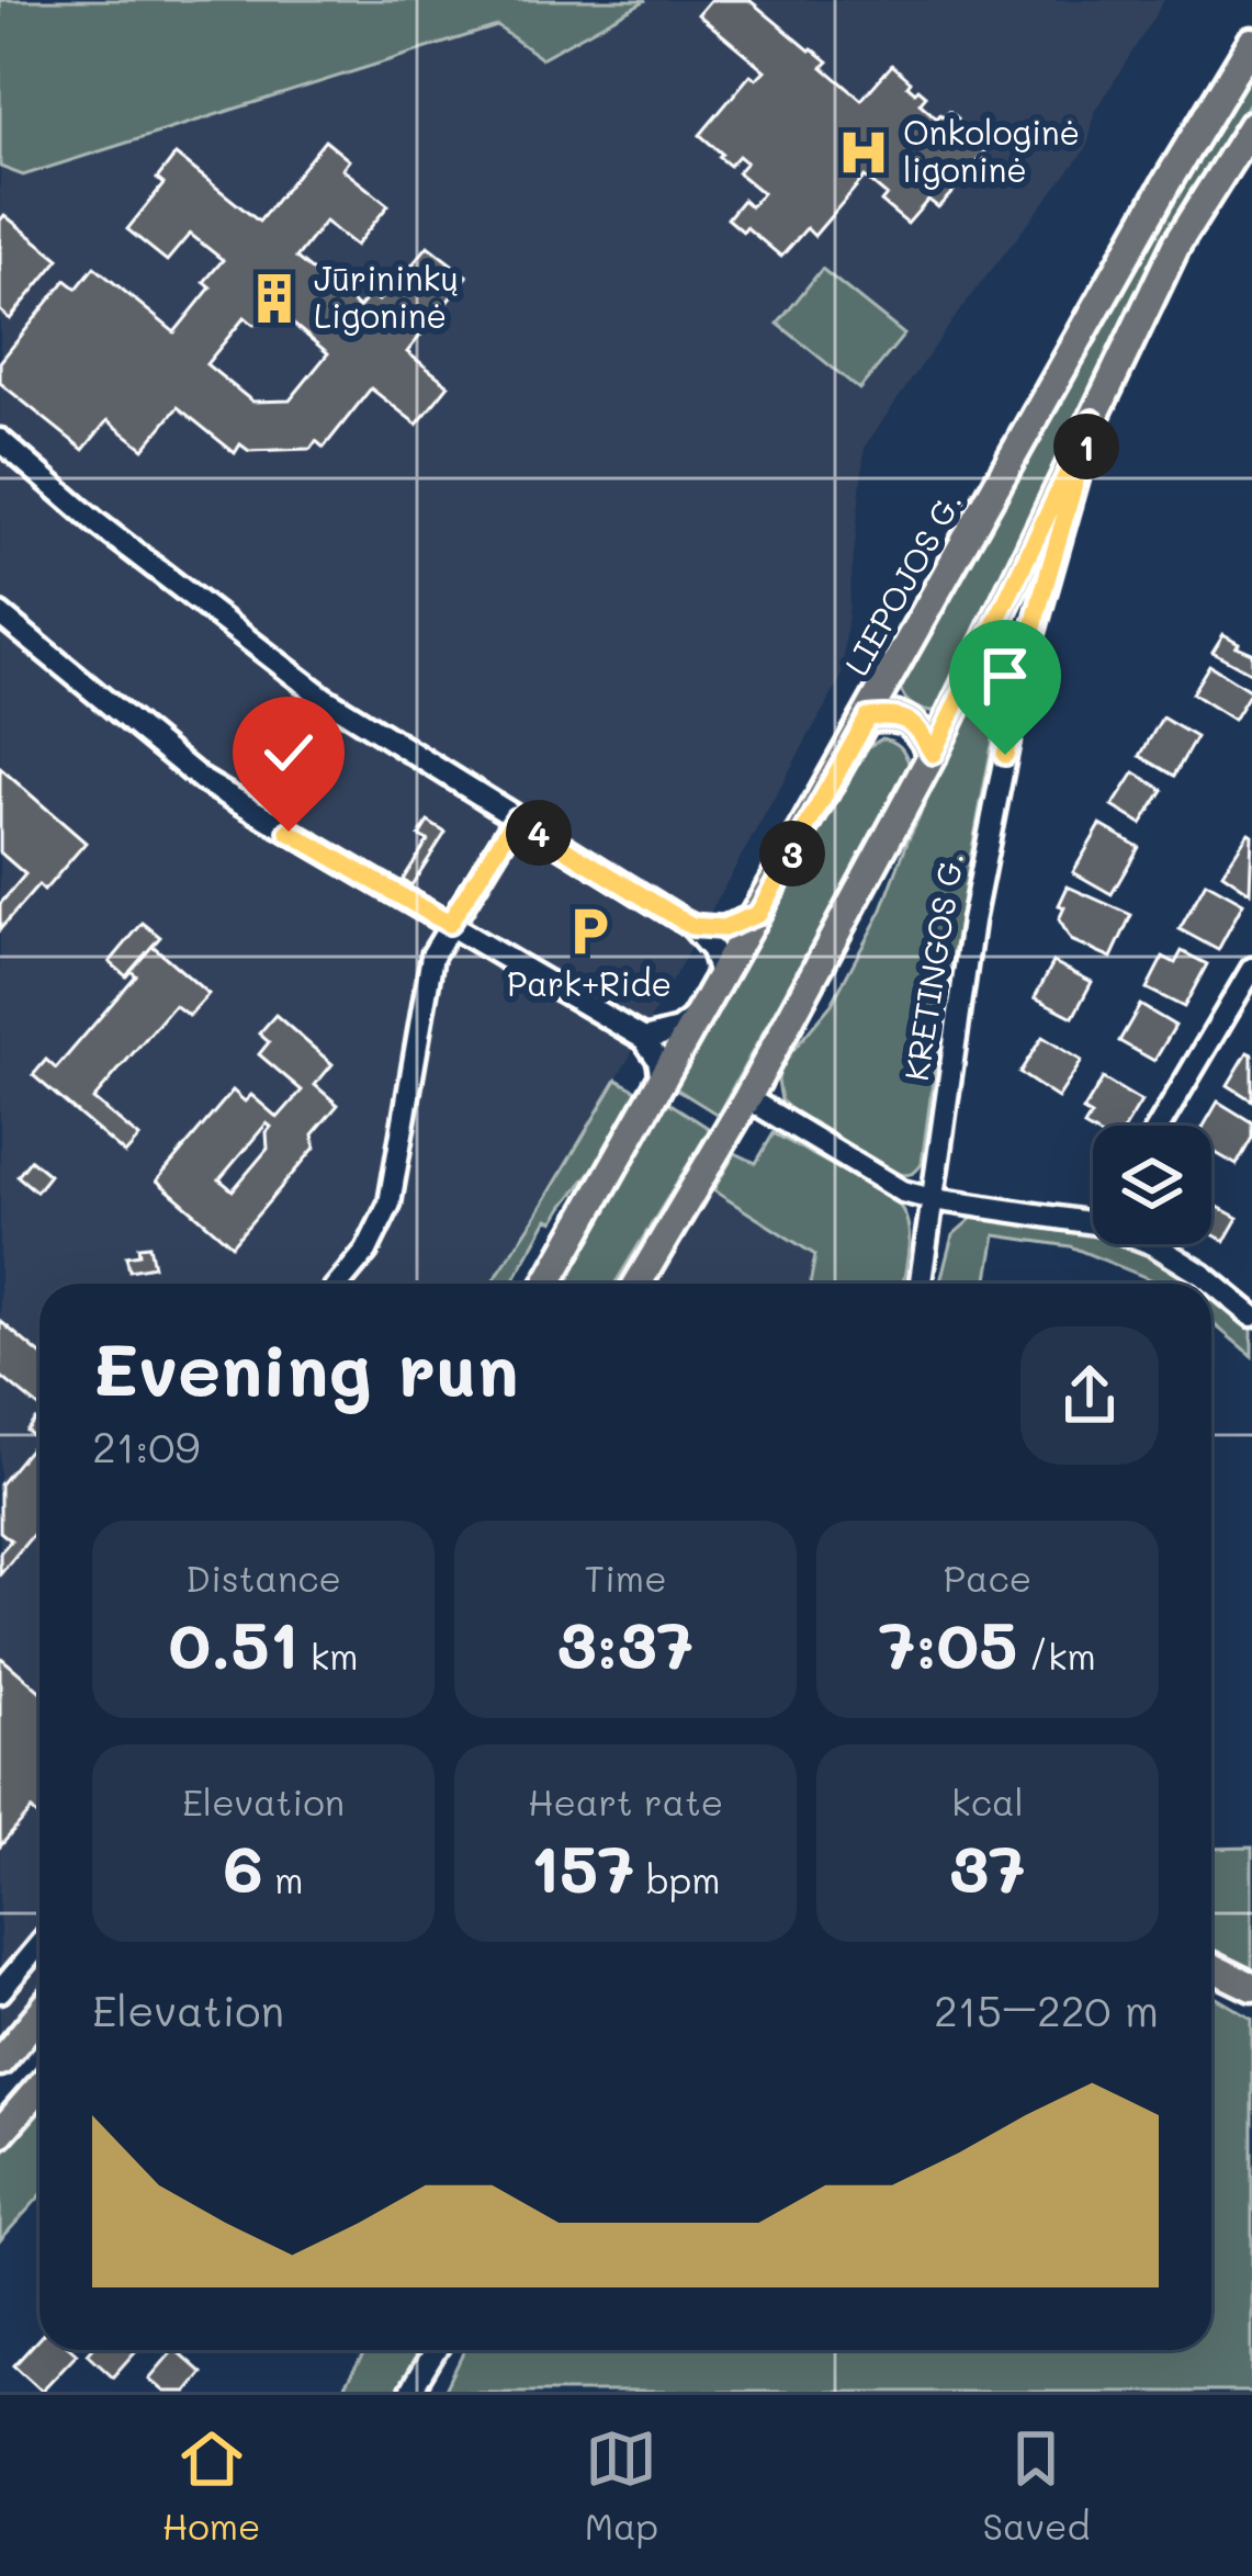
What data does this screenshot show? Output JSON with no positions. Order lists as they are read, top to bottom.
{
  "streets": {
    "main road": ["LIEPOJOS G."],
    "street": ["KRETINGOS G."]
  },
  "places": {
    "hospital": ["Onkologinė ligoninė"],
    "building": ["Jūrininkų Ligoninė"],
    "parking": ["Park+Ride"]
  },
  "page": {
    "pins": ["1", "4", "3"],
    "heading": ["Evening run", "21:09"],
    "stats": [
      ["Distance", "0.51 km"],
      ["Time", "3:37"],
      ["Pace", "7:05 /km"],
      ["Elevation", "6 m"],
      ["Heart rate", "157 bpm"],
      ["kcal", "37"]
    ],
    "chart": ["Elevation", "215–220 m"],
    "tabs": ["Home", "Map", "Saved"]
  }
}
